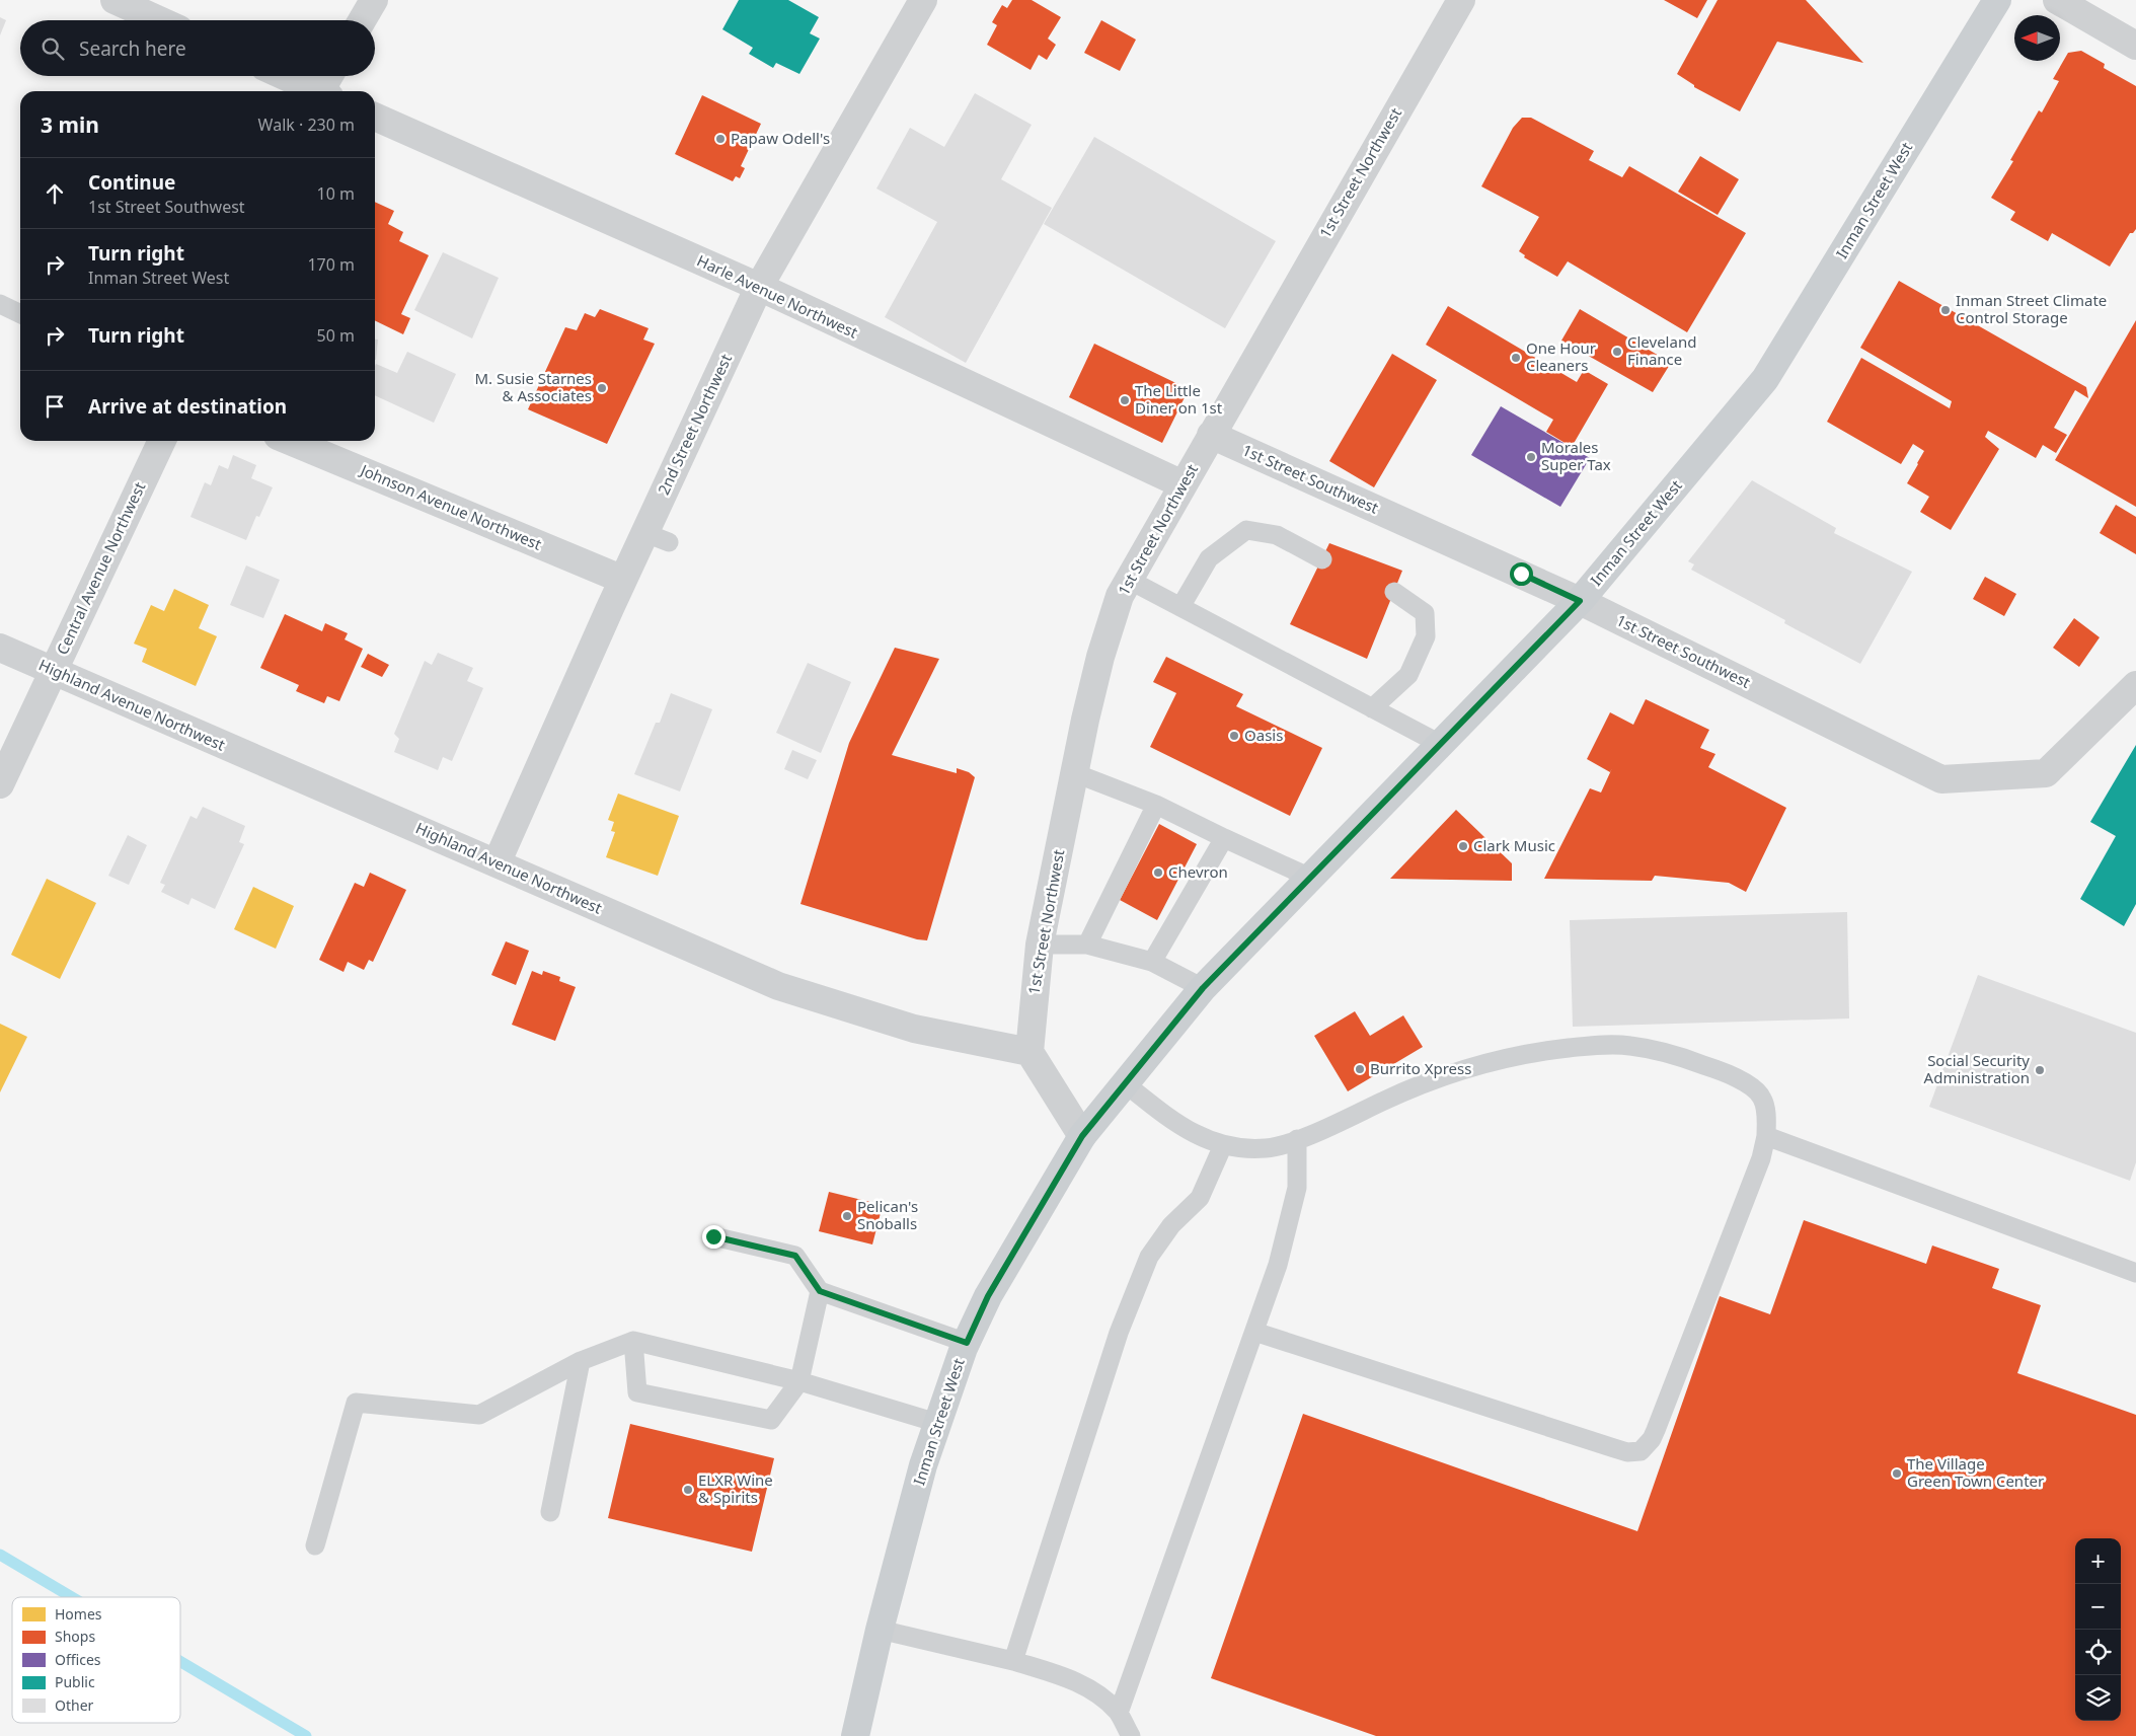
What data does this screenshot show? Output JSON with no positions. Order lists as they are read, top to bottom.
{
  "streets": {
    "main road": ["Inman Street West"],
    "street": [
      "1st Street Northwest",
      "Harle Avenue Northwest",
      "2nd Street Northwest",
      "1st Street Southwest",
      "Johnson Avenue Northwest",
      "Central Avenue Northwest",
      "Highland Avenue Northwest"
    ]
  },
  "crossings": [
    ["1st Street Northwest", "Harle Avenue Northwest"],
    ["1st Street Northwest", "1st Street Southwest"],
    ["1st Street Northwest", "Highland Avenue Northwest"],
    ["Inman Street West", "1st Street Southwest"],
    ["Harle Avenue Northwest", "2nd Street Northwest"],
    ["2nd Street Northwest", "Johnson Avenue Northwest"],
    ["2nd Street Northwest", "Highland Avenue Northwest"],
    ["Central Avenue Northwest", "Highland Avenue Northwest"]
  ],
  "places": [
    "Papaw Odell's",
    "Inman Street Climate Control Storage",
    "Cleveland Finance",
    "One Hour Cleaners",
    "M. Susie Starnes & Associates",
    "The Little Diner on 1st",
    "Morales Super Tax",
    "Oasis",
    "Clark Music",
    "Chevron",
    "Burrito Xpress",
    "Social Security Administration",
    "Pelican's Snoballs",
    "The Village Green Town Center",
    "ELXR Wine & Spirits"
  ],
  "legend": [
    "Homes",
    "Shops",
    "Offices",
    "Public",
    "Other"
  ],
  "north": "left",
  "page": {
    "search": "Search here",
    "heading": ["3 min", "Walk · 230 m"],
    "list": [
      ["Continue", "1st Street Southwest", "10 m"],
      ["Turn right", "Inman Street West", "170 m"],
      ["Turn right", "50 m"],
      "Arrive at destination"
    ],
    "map_buttons": ["+", "−"]
  }
}
